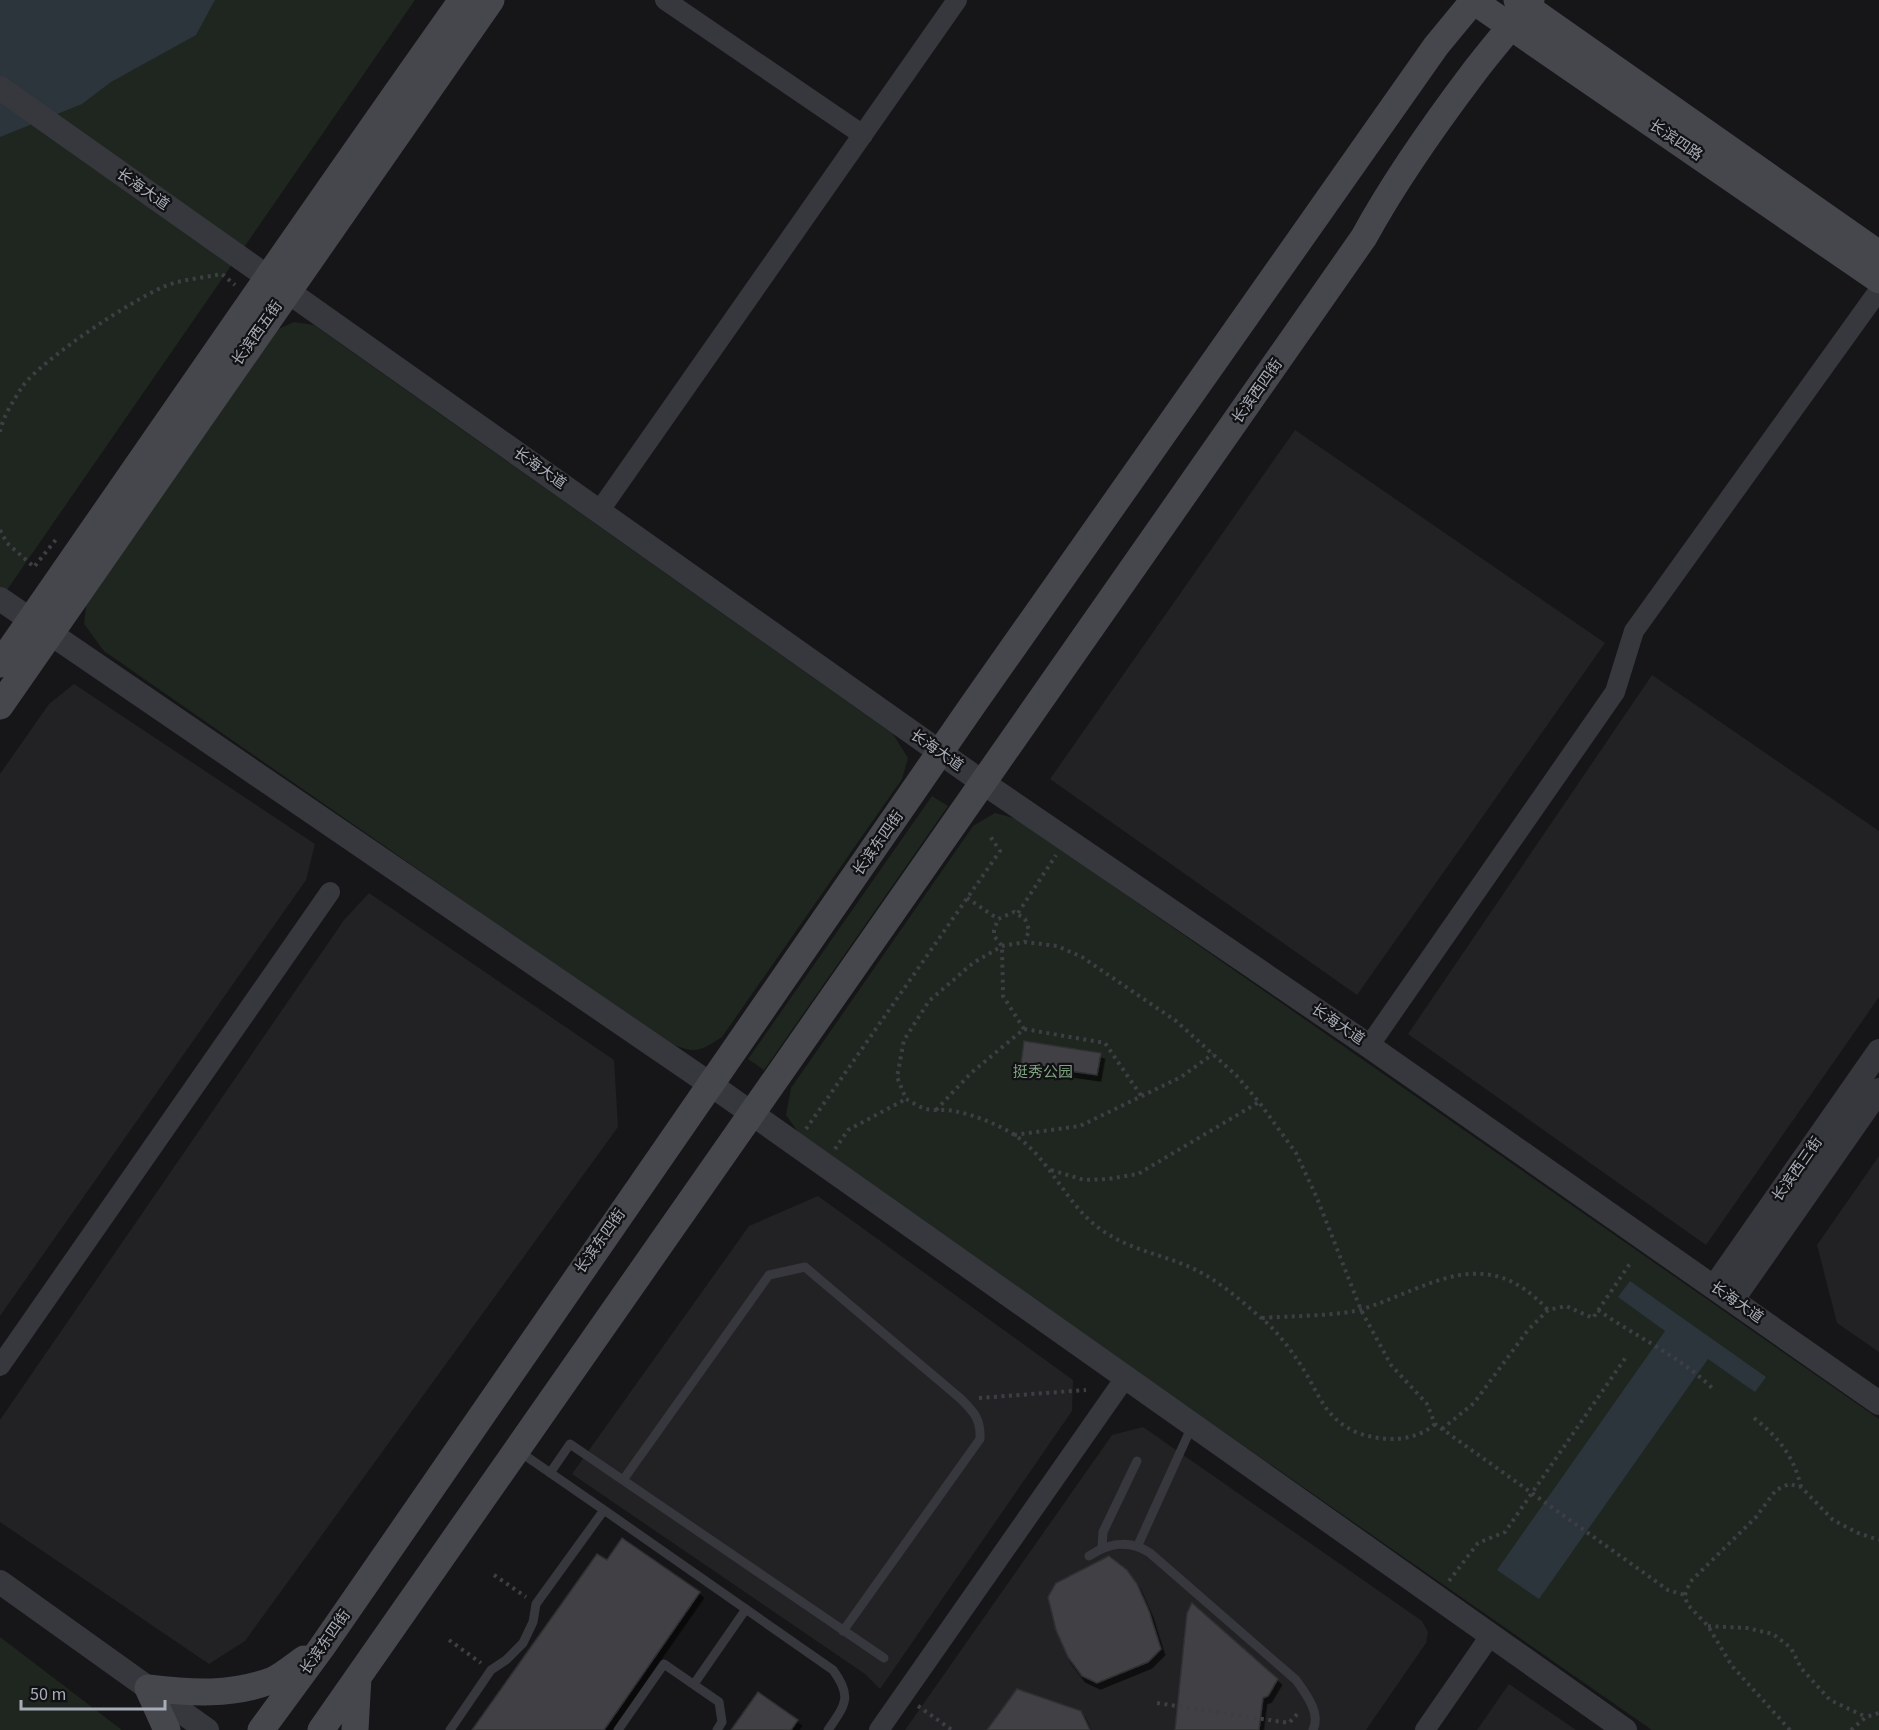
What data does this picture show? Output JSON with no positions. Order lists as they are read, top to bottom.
{
  "streets": {
    "main road": [
      "长滨四路",
      "长滨西五街",
      "长滨西四街",
      "长滨东四街"
    ],
    "street": ["长海大道", "长滨西三街"]
  },
  "crossings": [
    ["长滨四路", "长滨西四街"],
    ["长海大道", "长滨西五街"],
    ["长海大道", "长滨西四街"],
    ["长海大道", "长滨东四街"],
    ["长海大道", "长滨西三街"]
  ],
  "parks": ["挺秀公园"],
  "scale_bar": "50 m"
}
